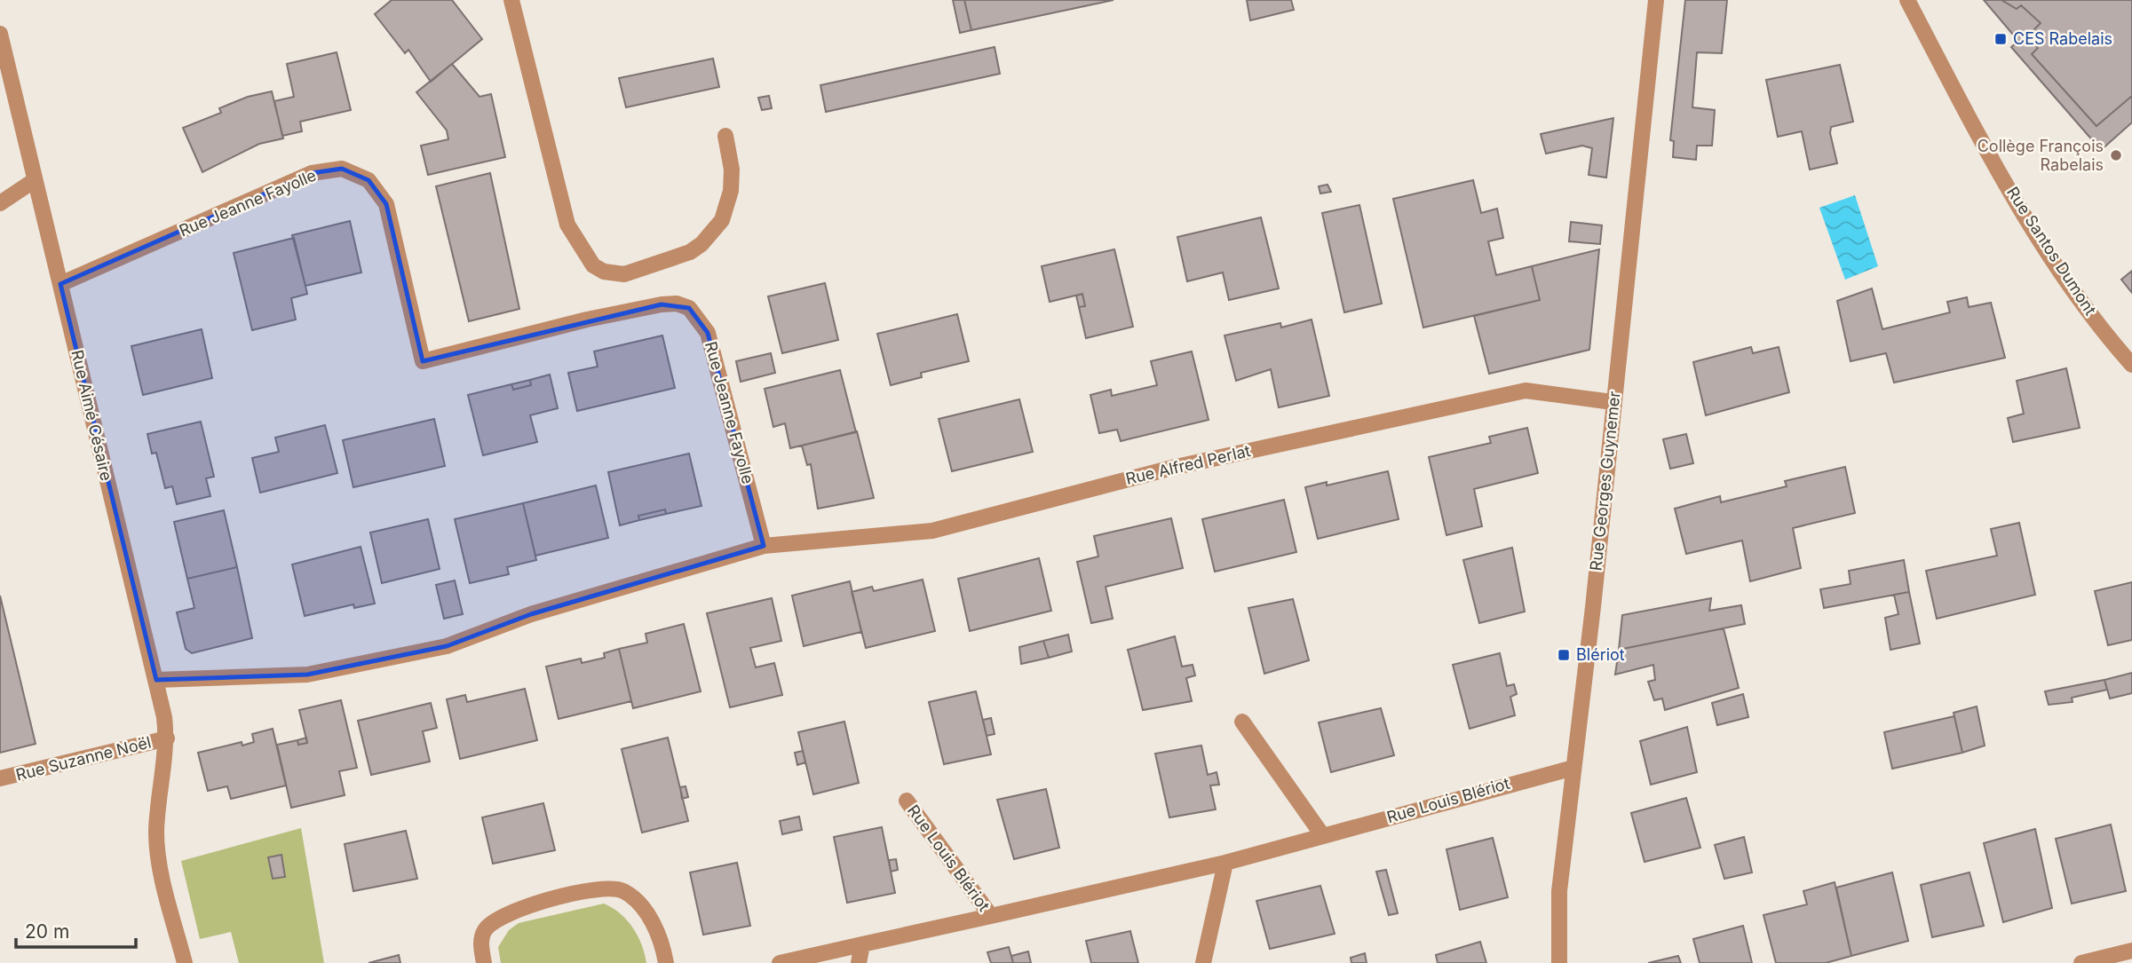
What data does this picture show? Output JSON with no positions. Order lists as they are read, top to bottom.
{
  "streets": {
    "street": [
      "Rue Jeanne Fayolle",
      "Rue Santos Dumont",
      "Rue Aimé Césaire",
      "Rue Alfred Perlat",
      "Rue Georges Guynemer",
      "Rue Suzanne Noël",
      "Rue Louis Blériot"
    ]
  },
  "crossings": [
    ["Rue Jeanne Fayolle", "Rue Aimé Césaire"],
    ["Rue Jeanne Fayolle", "Rue Alfred Perlat"],
    ["Rue Aimé Césaire", "Rue Suzanne Noël"],
    ["Rue Alfred Perlat", "Rue Georges Guynemer"],
    ["Rue Georges Guynemer", "Rue Louis Blériot"]
  ],
  "places": {
    "transit": ["CES Rabelais", "Blériot"],
    "other": ["Collège François Rabelais"]
  },
  "scale_bar": "20 m"
}
